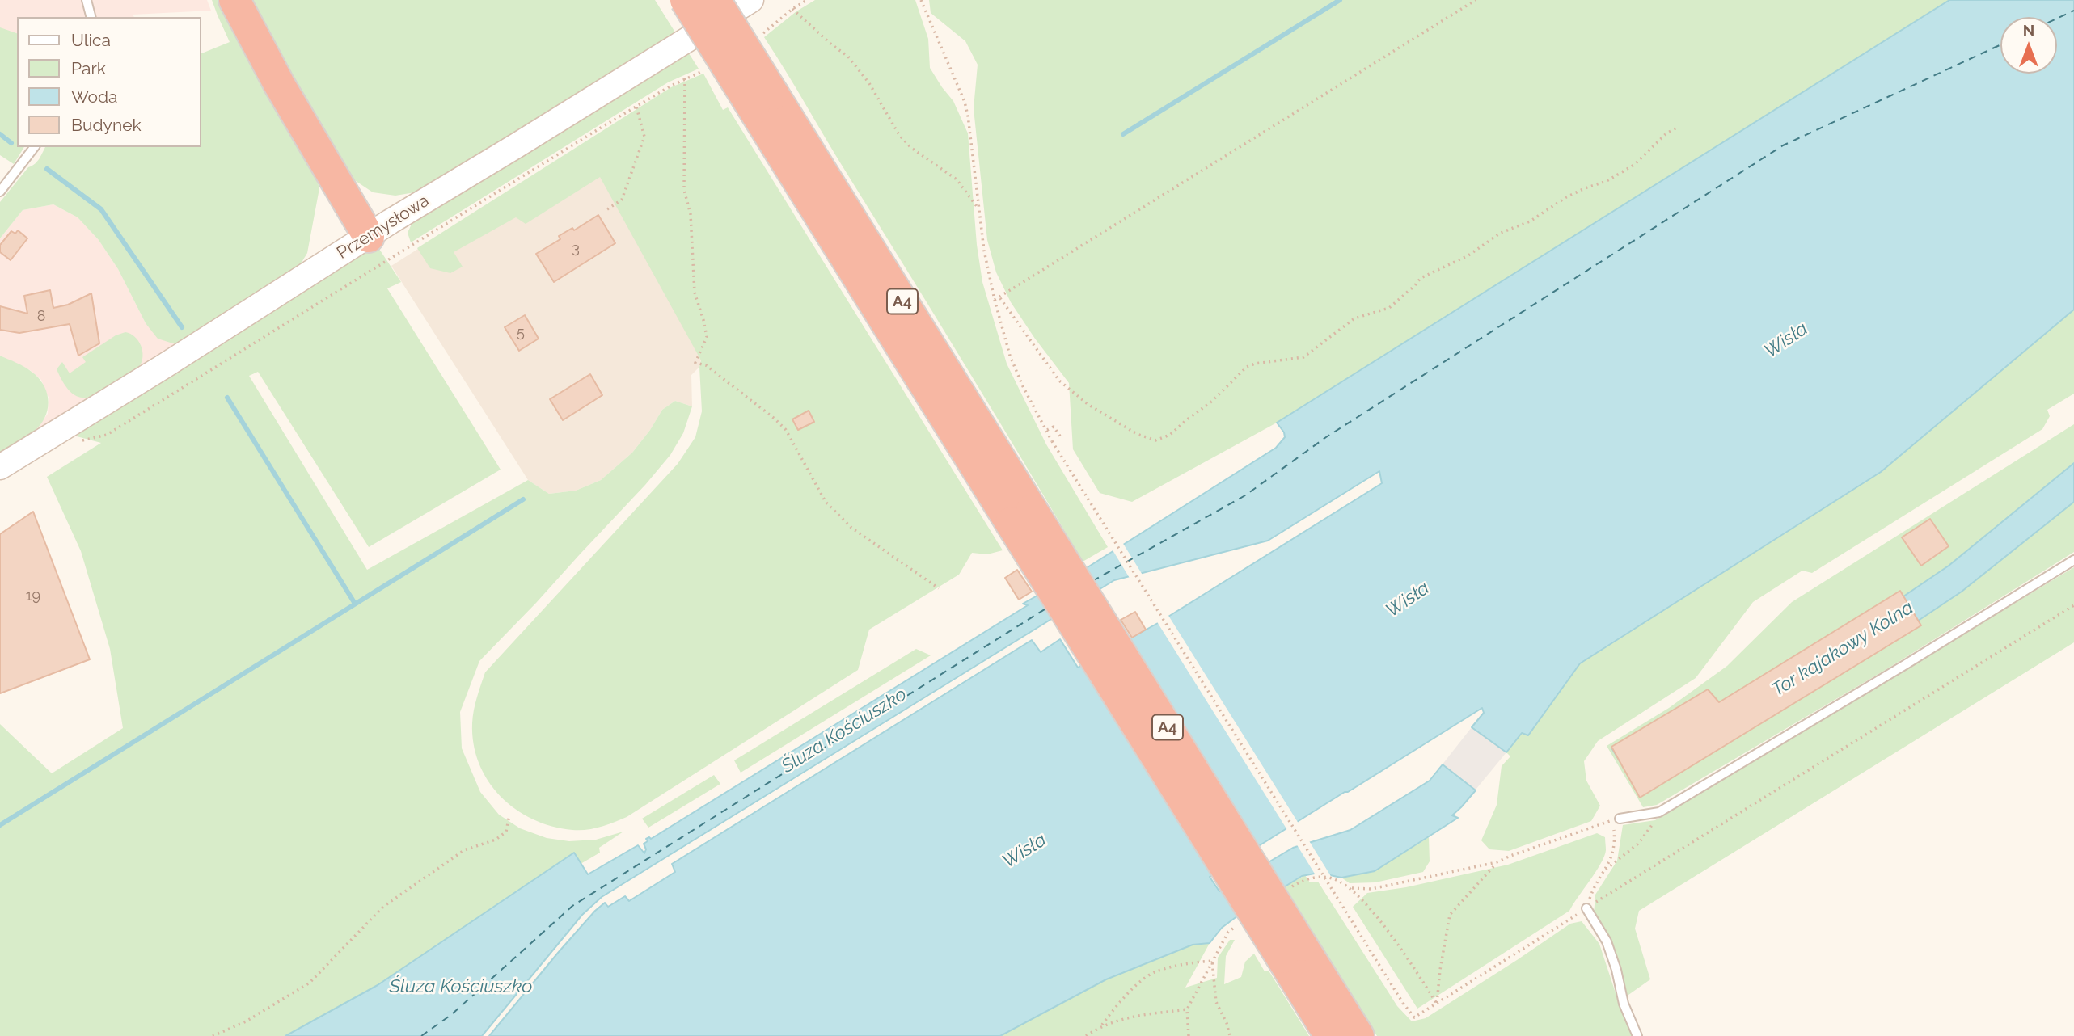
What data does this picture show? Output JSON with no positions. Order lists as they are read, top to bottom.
{
  "streets": {
    "highway": ["A4"],
    "main road": ["Przemysłowa"]
  },
  "water": ["Wisła", "Tor kajakowy Kolna", "Śluza Kościuszko"],
  "house_numbers": [
    "3",
    "8",
    "5",
    "19"
  ],
  "legend": [
    "Ulica",
    "Park",
    "Woda",
    "Budynek"
  ],
  "north": "top"
}
